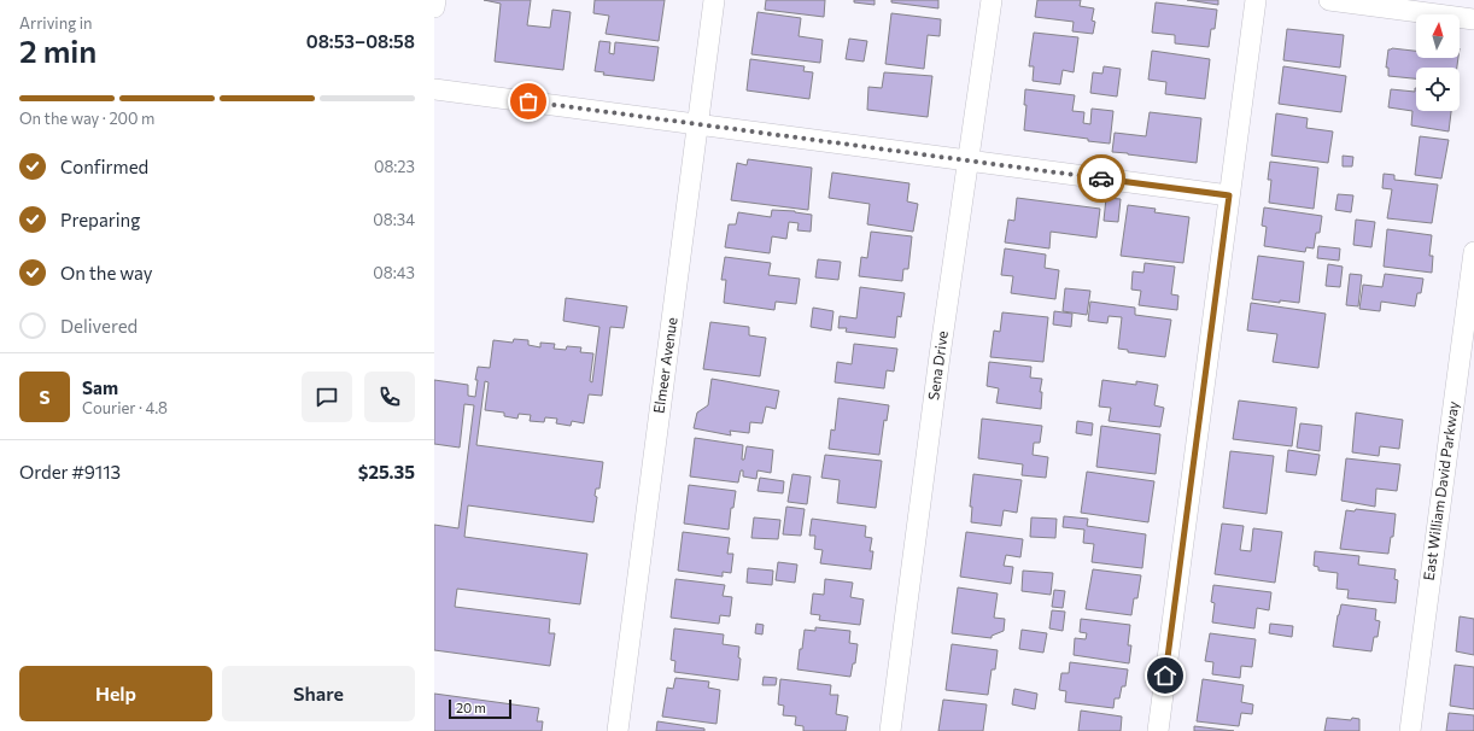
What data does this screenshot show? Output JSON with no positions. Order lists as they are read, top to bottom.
{
  "streets": {
    "street": ["Elmeer Avenue", "Sena Drive", "East William David Parkway"]
  },
  "scale_bar": "20 m",
  "north": "top",
  "page": {
    "heading": ["2 min", "Arriving in", "08:53–08:58"],
    "panel": [
      "Sam",
      "Courier · 4.8",
      "Order #9113",
      "$25.35"
    ],
    "bar": "On the way · 200 m",
    "list": [
      ["Confirmed", "08:23"],
      ["Preparing", "08:34"],
      ["On the way", "08:43"],
      "Delivered"
    ],
    "round": "S",
    "buttons": ["Help", "Share"],
    "scale": "20 m"
  }
}
